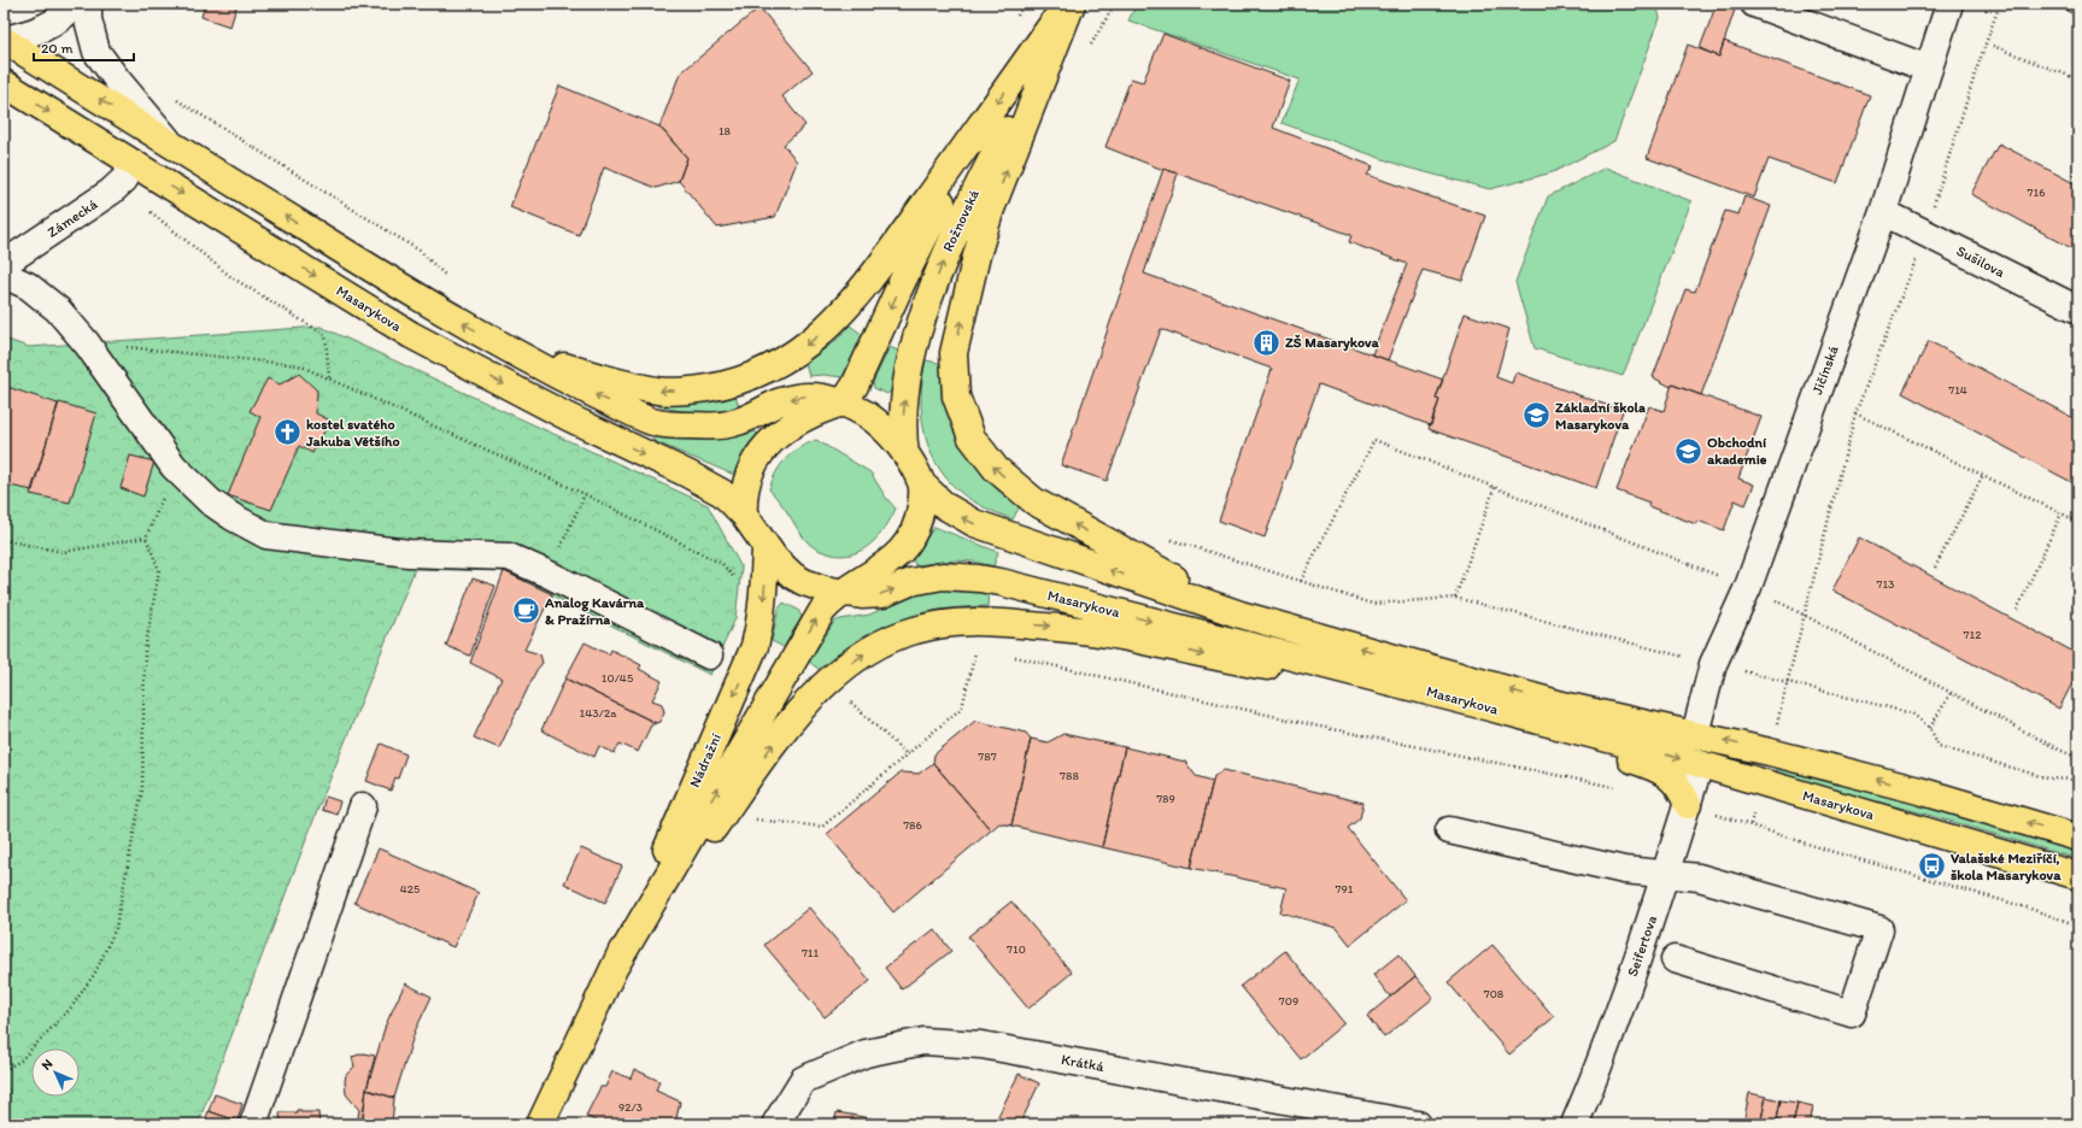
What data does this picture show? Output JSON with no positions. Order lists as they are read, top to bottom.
{
  "streets": {
    "main road": ["Rožnovská", "Masarykova", "Nádražní"],
    "street": [
      "Zámecká",
      "Sušilova",
      "Jičínská",
      "Seifertova",
      "Krátká"
    ]
  },
  "crossings": [
    ["Zámecká", "Masarykova"],
    ["Rožnovská", "Masarykova"],
    ["Sušilova", "Jičínská"],
    ["Masarykova", "Jičínská"],
    ["Masarykova", "Nádražní"],
    ["Masarykova", "Seifertova"]
  ],
  "places": {
    "building": ["ZŠ Masarykova"],
    "school or university": ["Základní škola Masarykova", "Obchodní akademie"],
    "church": ["kostel svatého Jakuba Většího"],
    "cafe": ["Analog Kavárna & Pražírna"],
    "bus stop": ["Valašské Meziříčí, škola Masarykova"]
  },
  "house_numbers": [
    "18",
    "716",
    "714",
    "713",
    "712",
    "10/45",
    "143/2a",
    "787",
    "788",
    "789",
    "786",
    "425",
    "791",
    "710",
    "711",
    "708",
    "709",
    "92/3"
  ],
  "scale_bar": "20 m",
  "north": "top left"
}
